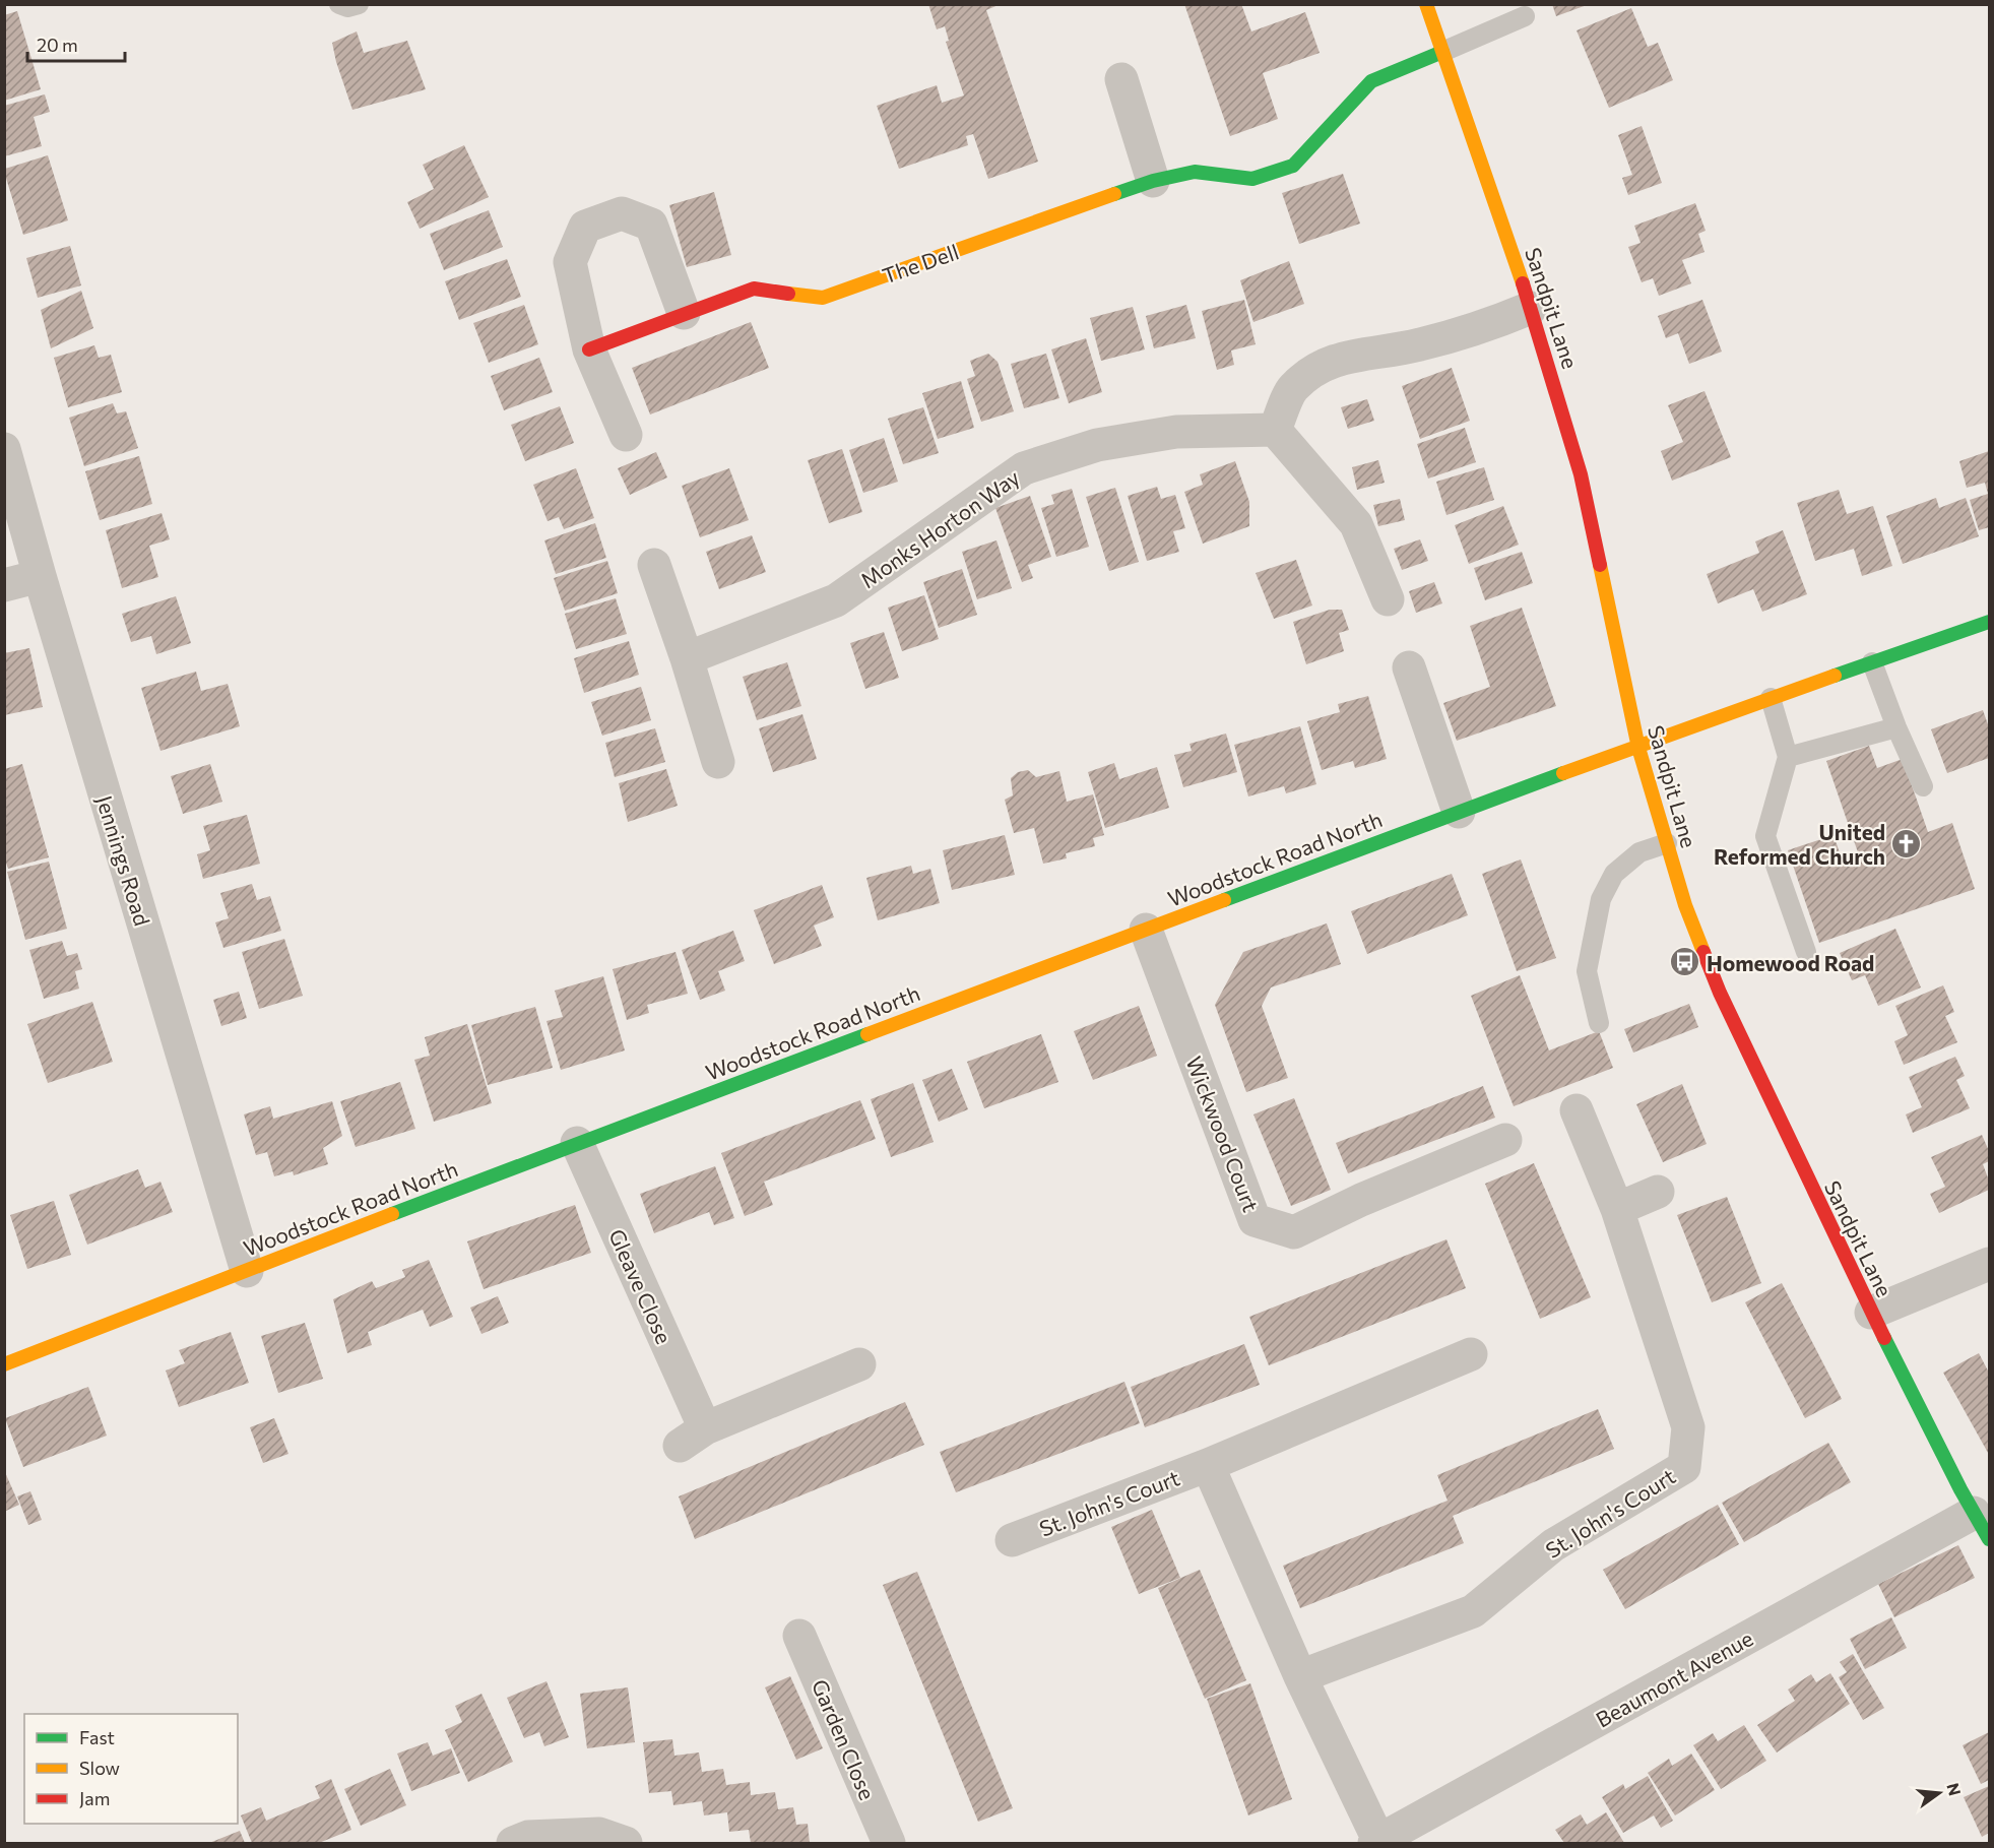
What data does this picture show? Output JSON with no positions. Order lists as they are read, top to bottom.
{
  "streets": {
    "street": [
      "The Dell",
      "Sandpit Lane",
      "Monks Horton Way",
      "Woodstock Road North",
      "Jennings Road",
      "Wickwood Court",
      "Gleave Close",
      "St. John's Court",
      "Beaumont Avenue",
      "Garden Close"
    ]
  },
  "crossings": [
    ["The Dell", "Sandpit Lane"],
    ["Sandpit Lane", "Woodstock Road North"],
    ["Sandpit Lane", "Beaumont Avenue"],
    ["Woodstock Road North", "Jennings Road"],
    ["Woodstock Road North", "Wickwood Court"],
    ["Woodstock Road North", "Gleave Close"],
    ["St. John's Court", "Beaumont Avenue"]
  ],
  "places": {
    "church": ["United Reformed Church"],
    "bus stop": ["Homewood Road"]
  },
  "legend": ["Fast", "Slow", "Jam"],
  "scale_bar": "20 m",
  "north": "right"
}
